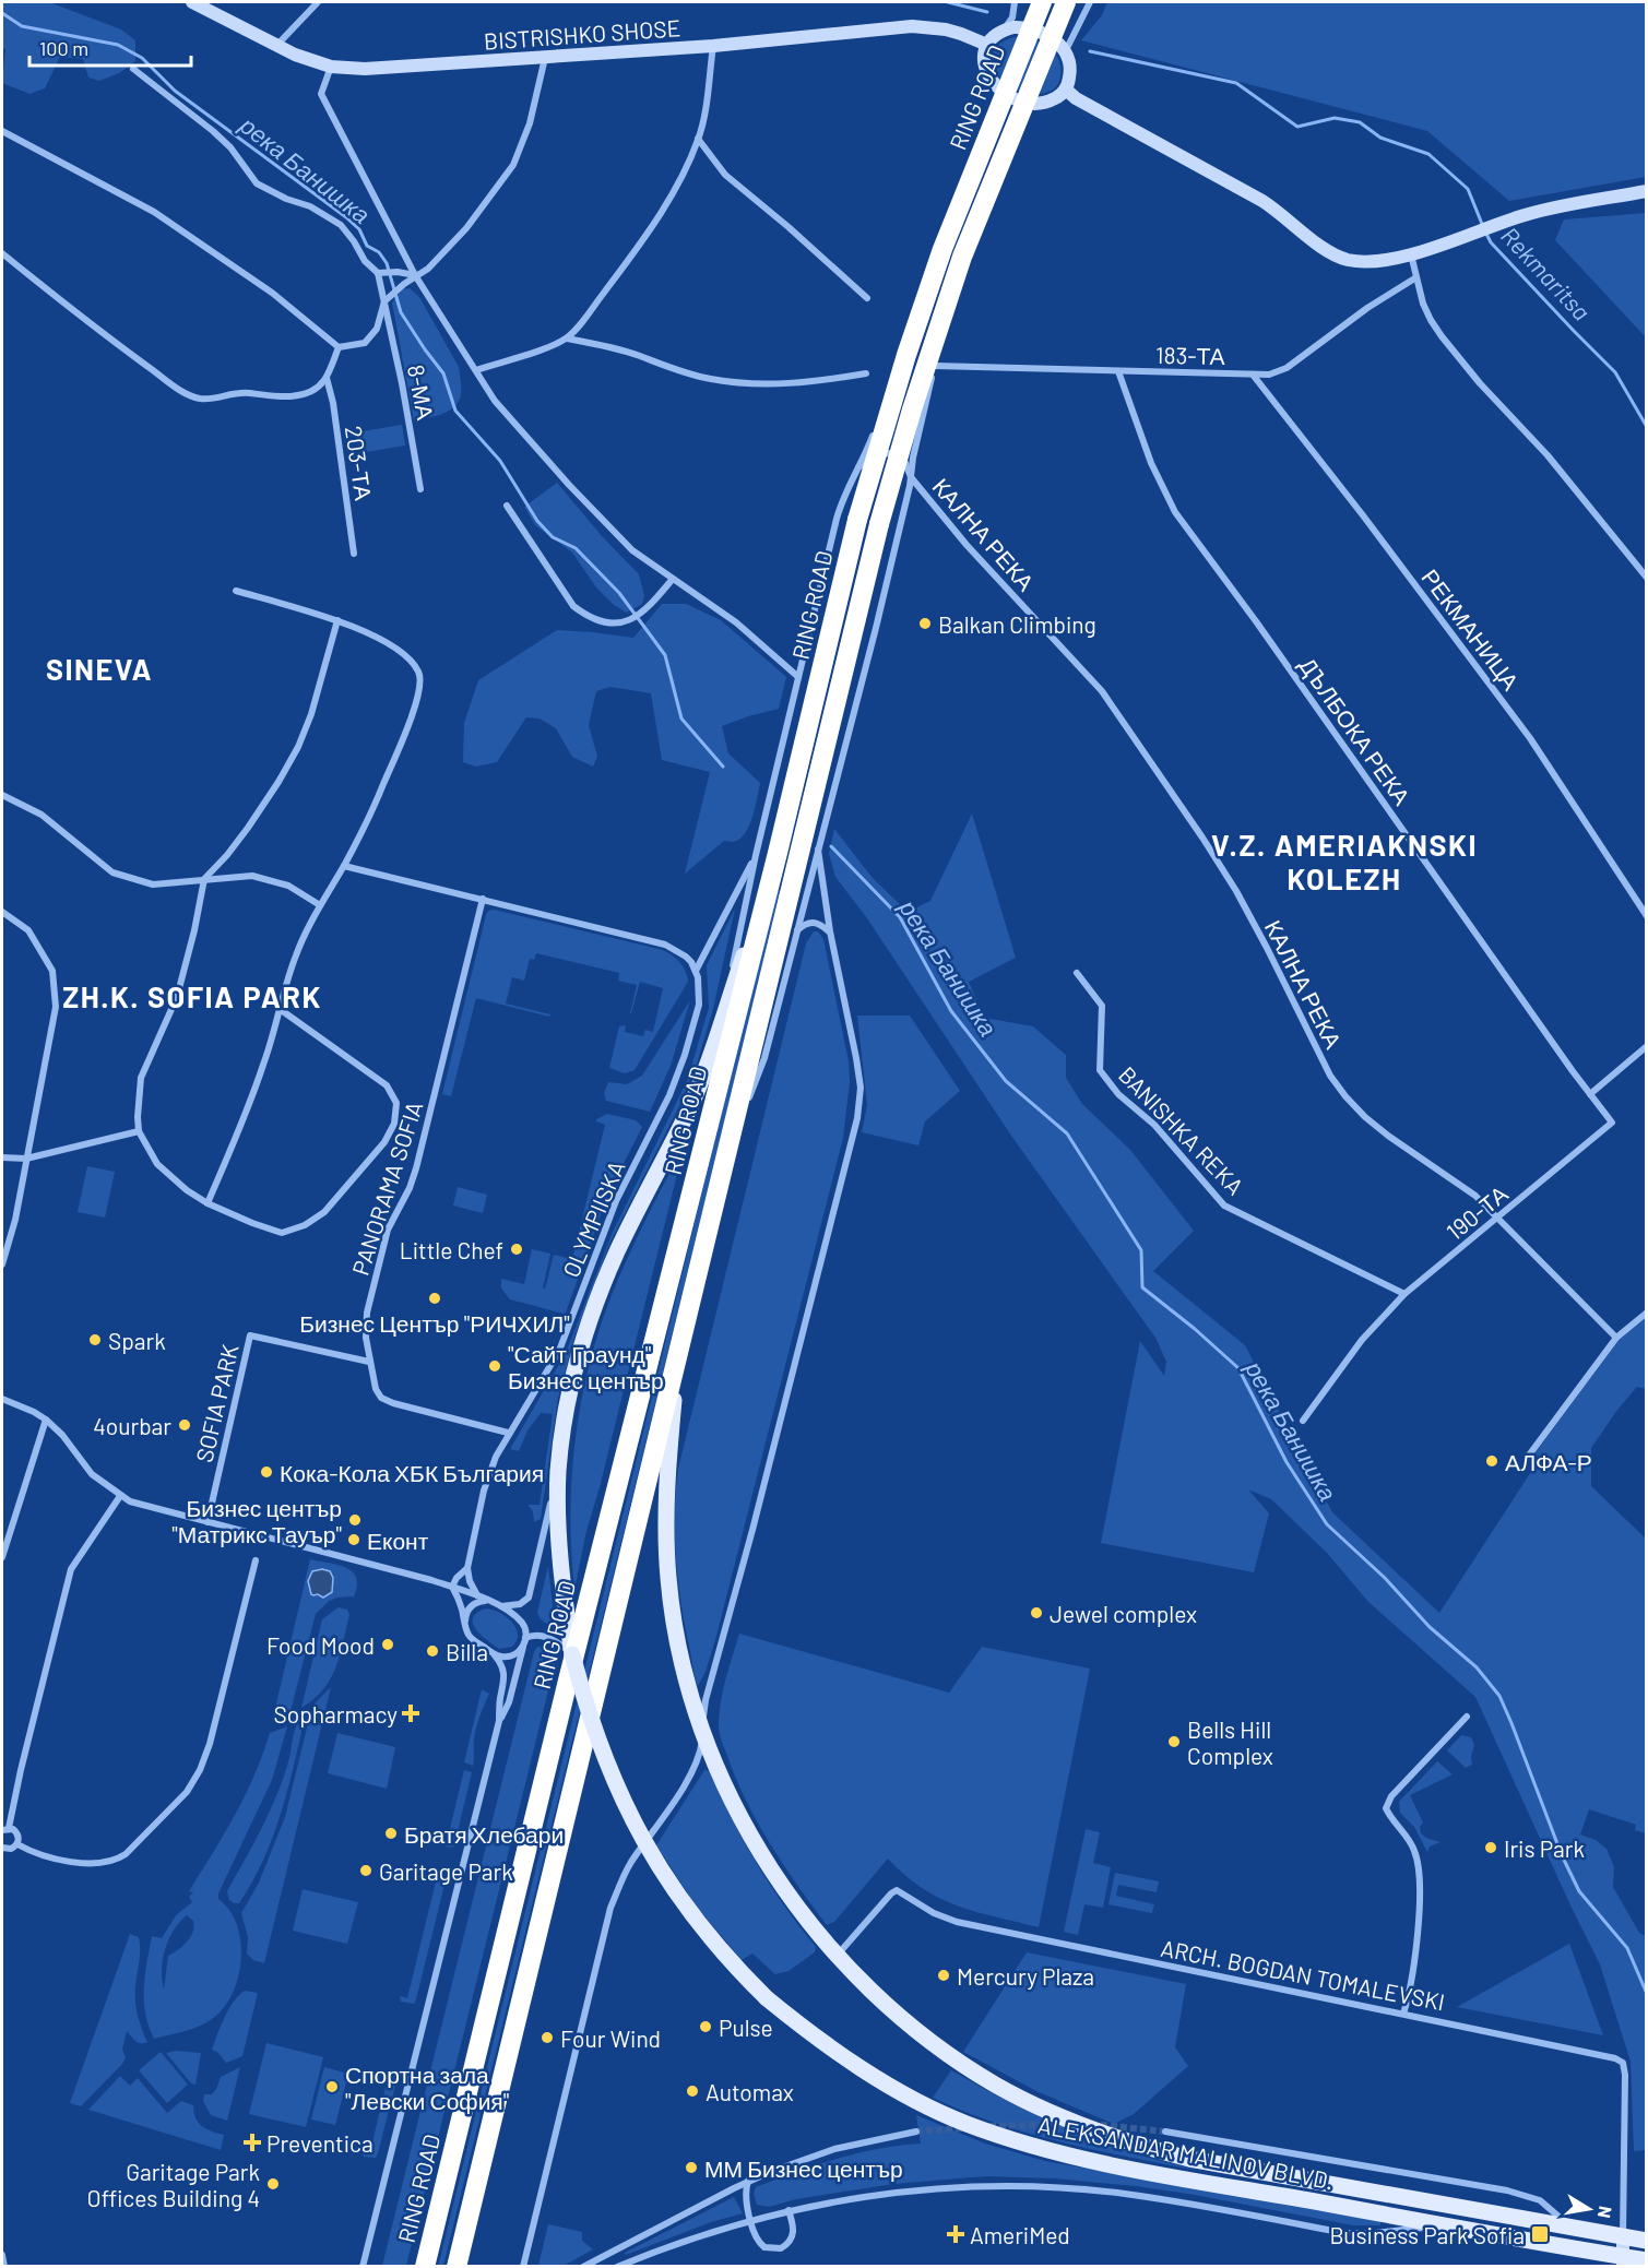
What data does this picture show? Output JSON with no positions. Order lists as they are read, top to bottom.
{
  "streets": {
    "highway": ["RING ROAD"],
    "main road": ["BISTRISHKO SHOSE", "ALEKSANDAR MALINOV BLVD."],
    "street": [
      "183-ТА",
      "8-МА",
      "203-ТА",
      "КАЛНА РЕКА",
      "РЕКМАНИЦА",
      "ДЪЛБОКА РЕКА",
      "BANISHKA REKA",
      "PANORAMA SOFIA",
      "190-ТА",
      "OLYMPIISKA",
      "SOFIA PARK",
      "ARCH. BOGDAN TOMALEVSKI"
    ]
  },
  "crossings": [
    ["RING ROAD", "ALEKSANDAR MALINOV BLVD."],
    ["183-ТА", "РЕКМАНИЦА"],
    ["183-ТА", "ДЪЛБОКА РЕКА"],
    ["КАЛНА РЕКА", "190-ТА"],
    ["ДЪЛБОКА РЕКА", "190-ТА"],
    ["BANISHKA REKA", "190-ТА"],
    ["PANORAMA SOFIA", "OLYMPIISKA"],
    ["PANORAMA SOFIA", "SOFIA PARK"],
    ["ARCH. BOGDAN TOMALEVSKI", "ALEKSANDAR MALINOV BLVD."]
  ],
  "districts": ["SINEVA", "V.Z. AMERIAKNSKI KOLEZH", "ZH.K. SOFIA PARK"],
  "water": ["река Банишка", "Rekmaritsa"],
  "places": {
    "other": [
      "Balkan Climbing",
      "Little Chef",
      "Бизнес Център \"РИЧХИЛ\"",
      "Spark",
      "\"Сайт Граунд\" Бизнес център",
      "4ourbar",
      "АЛФА-Р",
      "Кока-Кола ХБК България",
      "Бизнес център \"Матрикс Тауър\"",
      "Еконт",
      "Jewel complex",
      "Food Mood",
      "Billa",
      "Bells Hill Complex",
      "Братя Хлебари",
      "Iris Park",
      "Garitage Park",
      "Mercury Plaza",
      "Pulse",
      "Four Wind",
      "Спортна зала \"Левски София\"",
      "Automax",
      "ММ Бизнес център",
      "Garitage Park Offices Building 4"
    ],
    "health": ["Sopharmacy", "Preventica", "AmeriMed"],
    "transit": ["Business Park Sofia"]
  },
  "scale_bar": "100 m",
  "north": "right"
}
